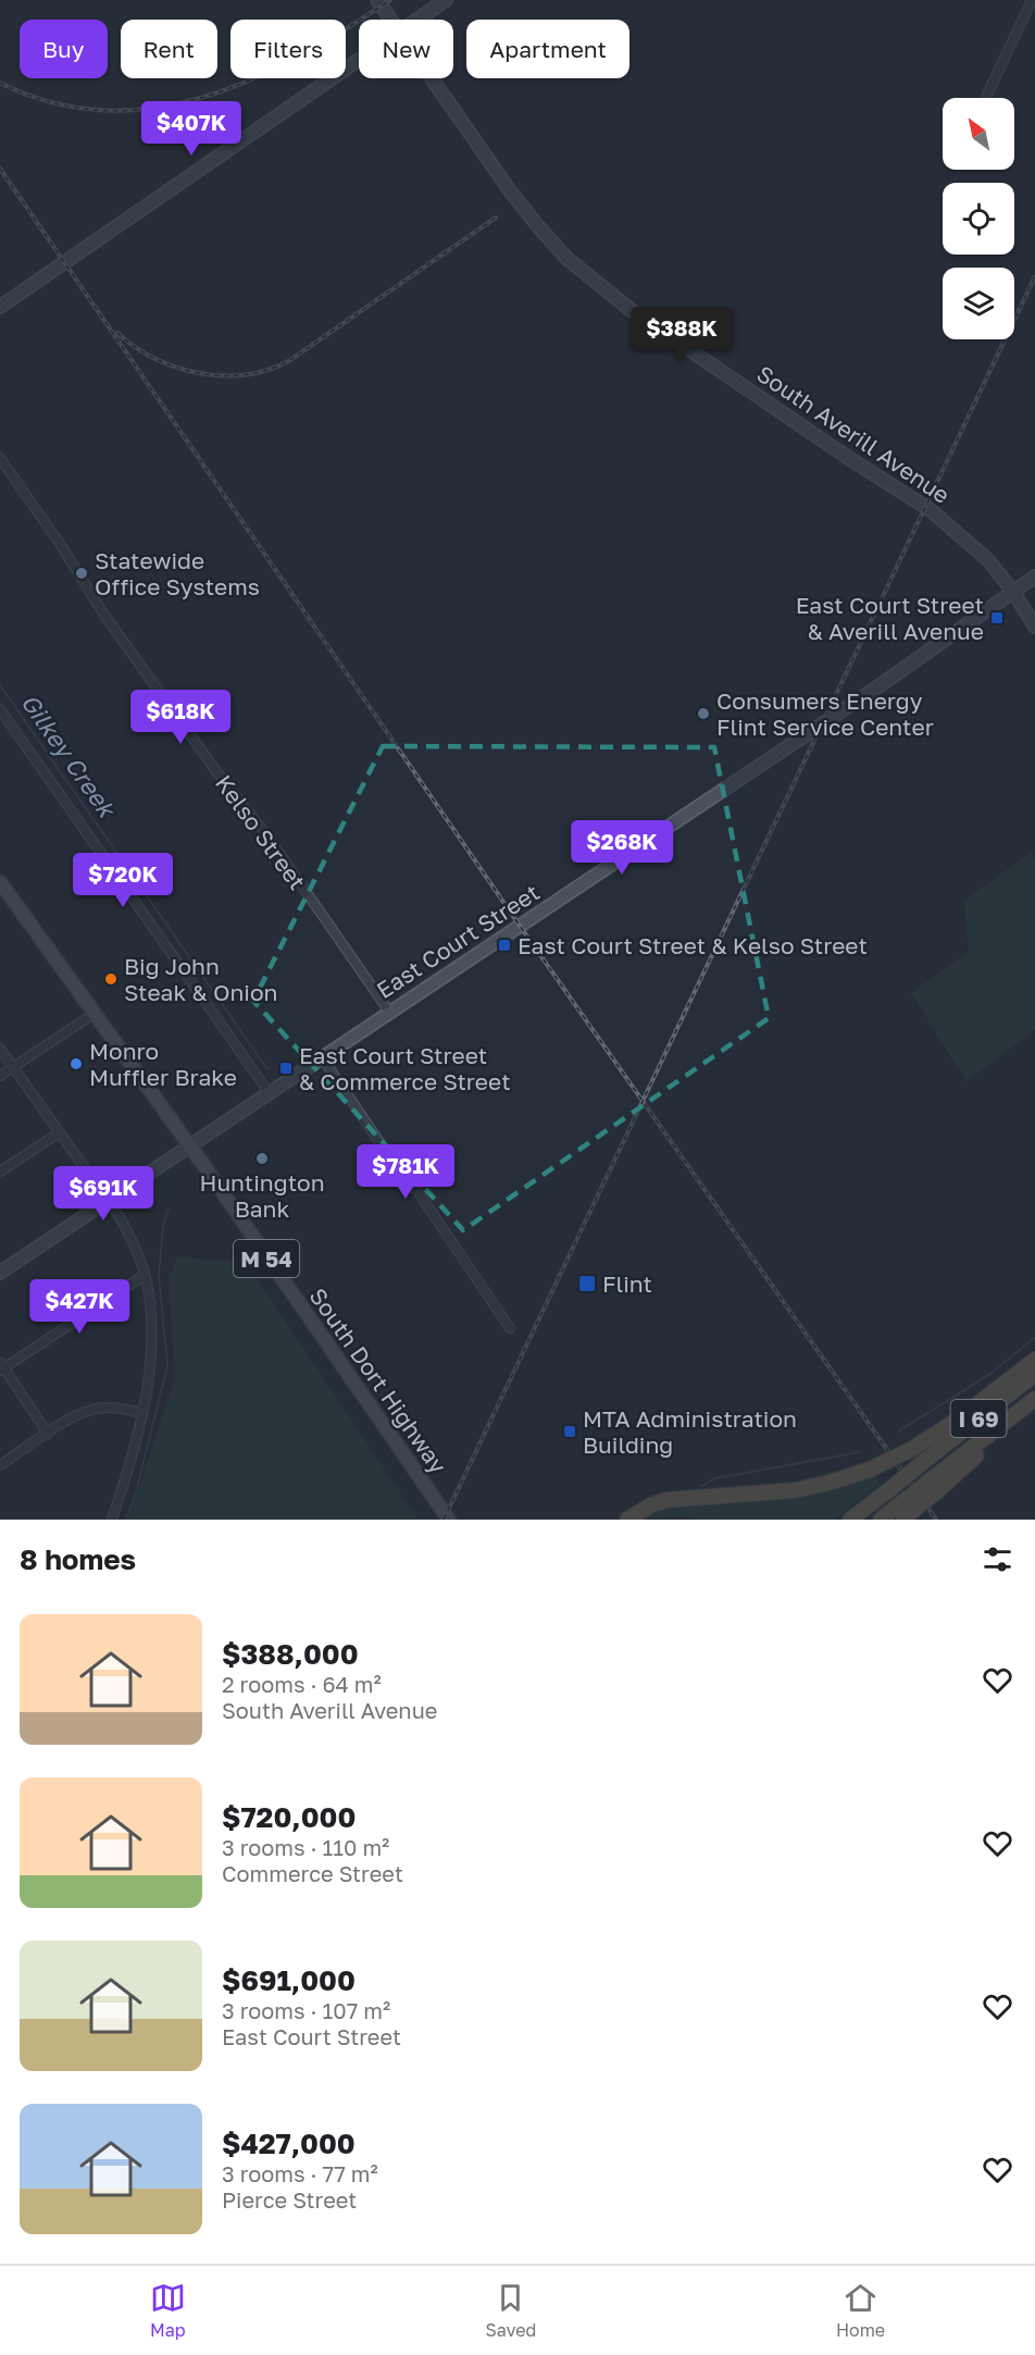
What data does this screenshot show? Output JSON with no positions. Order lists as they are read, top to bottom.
{
  "streets": {
    "highway": ["I 69"],
    "main road": ["M 54", "South Dort Highway"],
    "street": ["South Averill Avenue", "Kelso Street", "East Court Street"]
  },
  "crossings": [
    ["South Averill Avenue", "East Court Street"],
    ["Kelso Street", "East Court Street"],
    ["East Court Street", "South Dort Highway"]
  ],
  "water": ["Gilkey Creek"],
  "places": {
    "other": [
      "Statewide Office Systems",
      "Consumers Energy Flint Service Center",
      "Big John Steak & Onion",
      "Monro Muffler Brake",
      "Huntington Bank"
    ],
    "transit": [
      "East Court Street & Averill Avenue",
      "East Court Street & Kelso Street",
      "East Court Street & Commerce Street",
      "Flint",
      "MTA Administration Building"
    ]
  },
  "north": "top left",
  "page": {
    "chip": [
      "Buy",
      "Rent",
      "Filters",
      "New",
      "Apartment"
    ],
    "price": [
      "$407K",
      "$388K",
      "$618K",
      "$268K",
      "$720K",
      "$781K",
      "$691K",
      "$427K"
    ],
    "heading": "8 homes",
    "list": [
      {
        "name": "$388,000",
        "note": "2 rooms · 64 m² · South Averill Avenue"
      },
      {
        "name": "$720,000",
        "note": "3 rooms · 110 m² · Commerce Street"
      },
      {
        "name": "$691,000",
        "note": "3 rooms · 107 m² · East Court Street"
      },
      {
        "name": "$427,000",
        "note": "3 rooms · 77 m² · Pierce Street"
      }
    ],
    "tabs": ["Map", "Saved", "Home"]
  }
}
